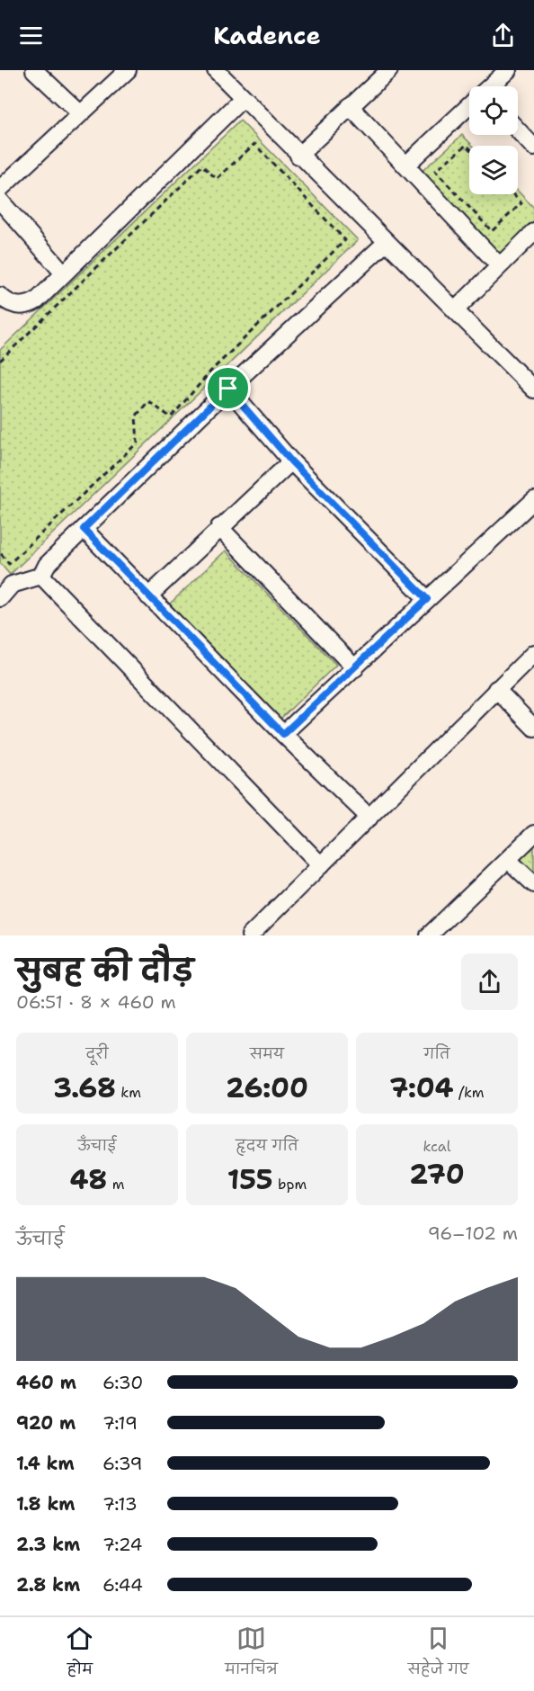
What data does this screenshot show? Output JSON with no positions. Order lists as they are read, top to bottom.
{
  "page": {
    "header": "Kadence",
    "heading": ["सुबह की दौड़", "06:51 · 8 × 460 m"],
    "stats": [
      ["दूरी", "3.68 km"],
      ["समय", "26:00"],
      ["गति", "7:04 /km"],
      ["ऊँचाई", "48 m"],
      ["हृदय गति", "155 bpm"],
      ["kcal", "270"]
    ],
    "chart": ["ऊँचाई", "96–102 m"],
    "list": [
      {
        "name": "460 m",
        "note": "6:30"
      },
      {
        "name": "920 m",
        "note": "7:19"
      },
      {
        "name": "1.4 km",
        "note": "6:39"
      },
      {
        "name": "1.8 km",
        "note": "7:13"
      },
      {
        "name": "2.3 km",
        "note": "7:24"
      },
      {
        "name": "2.8 km",
        "note": "6:44"
      }
    ],
    "tabs": ["होम", "मानचित्र", "सहेजे गए"]
  }
}
